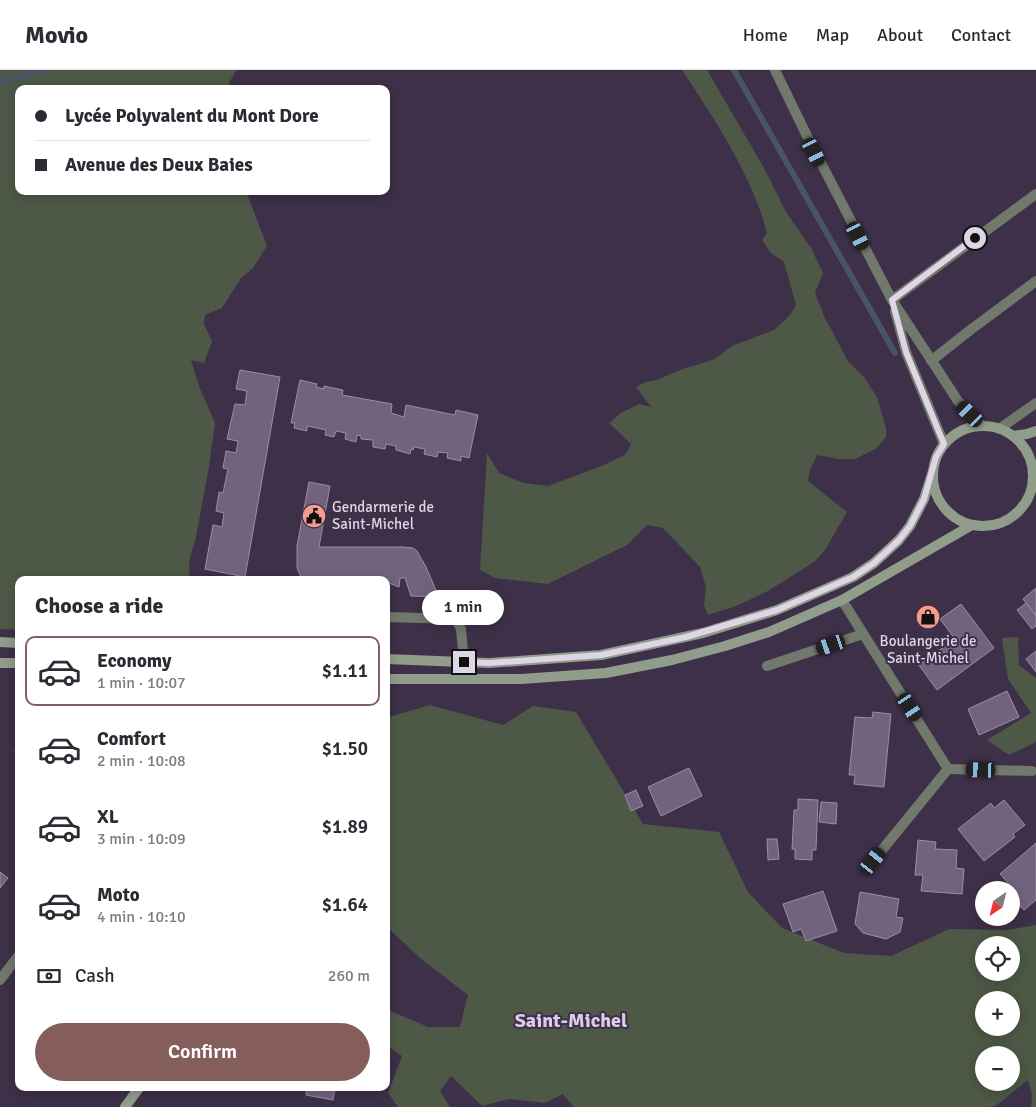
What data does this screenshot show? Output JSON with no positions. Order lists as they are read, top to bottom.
{
  "districts": ["Saint-Michel"],
  "places": {
    "public building": ["Gendarmerie de Saint-Michel"],
    "shop": ["Boulangerie de Saint-Michel"]
  },
  "north": "bottom left",
  "page": {
    "header": "Movio",
    "nav": [
      "Home",
      "Map",
      "About",
      "Contact"
    ],
    "banner": ["Lycée Polyvalent du Mont Dore", "Avenue des Deux Baies"],
    "heading": "Choose a ride",
    "bubble": "1 min",
    "list": [
      {
        "name": "Economy",
        "note": "1 min · 10:07",
        "value": "$1.11"
      },
      {
        "name": "Comfort",
        "note": "2 min · 10:08",
        "value": "$1.50"
      },
      {
        "name": "XL",
        "note": "3 min · 10:09",
        "value": "$1.89"
      },
      {
        "name": "Moto",
        "note": "4 min · 10:10",
        "value": "$1.64"
      }
    ],
    "map_buttons": ["+", "−"],
    "pay": ["Cash", "260 m"],
    "buttons": "Confirm"
  }
}
